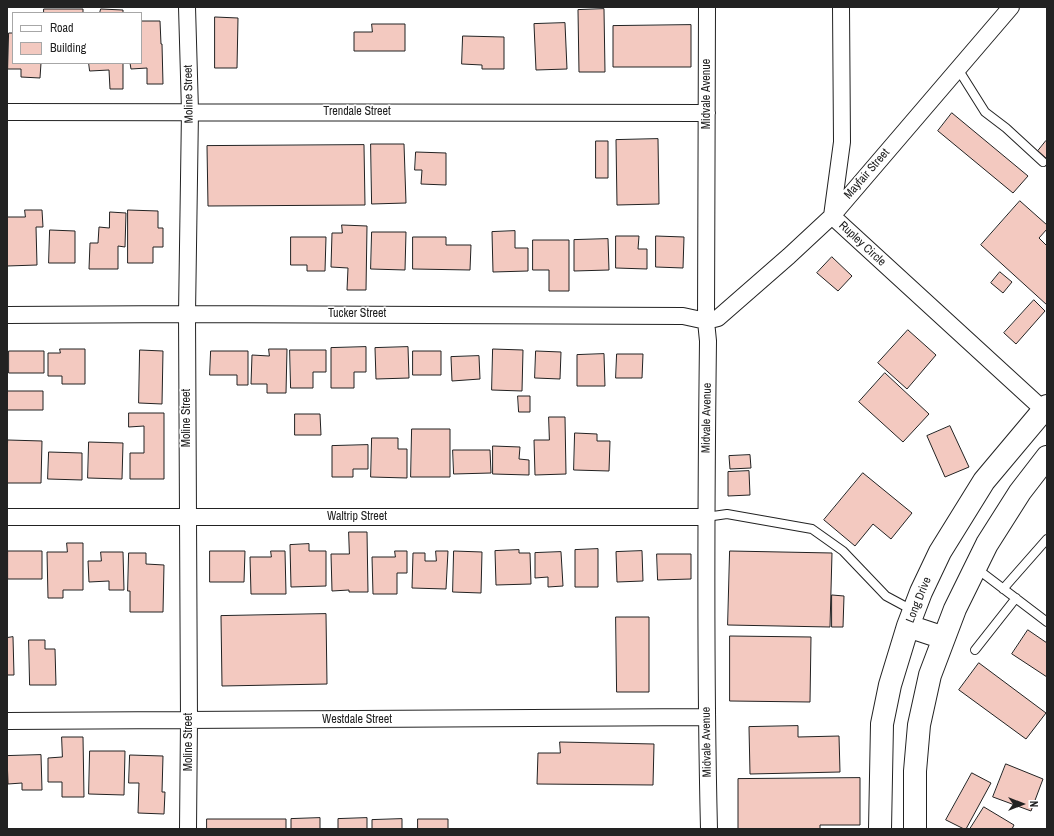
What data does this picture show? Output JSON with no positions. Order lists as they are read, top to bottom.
{
  "streets": {
    "main road": ["Long Drive"],
    "street": [
      "Moline Street",
      "Midvale Avenue",
      "Trendale Street",
      "Mayfair Street",
      "Rupley Circle",
      "Tucker Street",
      "Waltrip Street",
      "Westdale Street"
    ]
  },
  "crossings": [
    ["Moline Street", "Trendale Street"],
    ["Moline Street", "Tucker Street"],
    ["Moline Street", "Waltrip Street"],
    ["Moline Street", "Westdale Street"],
    ["Midvale Avenue", "Trendale Street"],
    ["Midvale Avenue", "Mayfair Street"],
    ["Midvale Avenue", "Tucker Street"],
    ["Midvale Avenue", "Waltrip Street"],
    ["Midvale Avenue", "Westdale Street"],
    ["Mayfair Street", "Rupley Circle"],
    ["Mayfair Street", "Tucker Street"],
    ["Rupley Circle", "Long Drive"]
  ],
  "legend": ["Road", "Building"],
  "north": "right"
}
